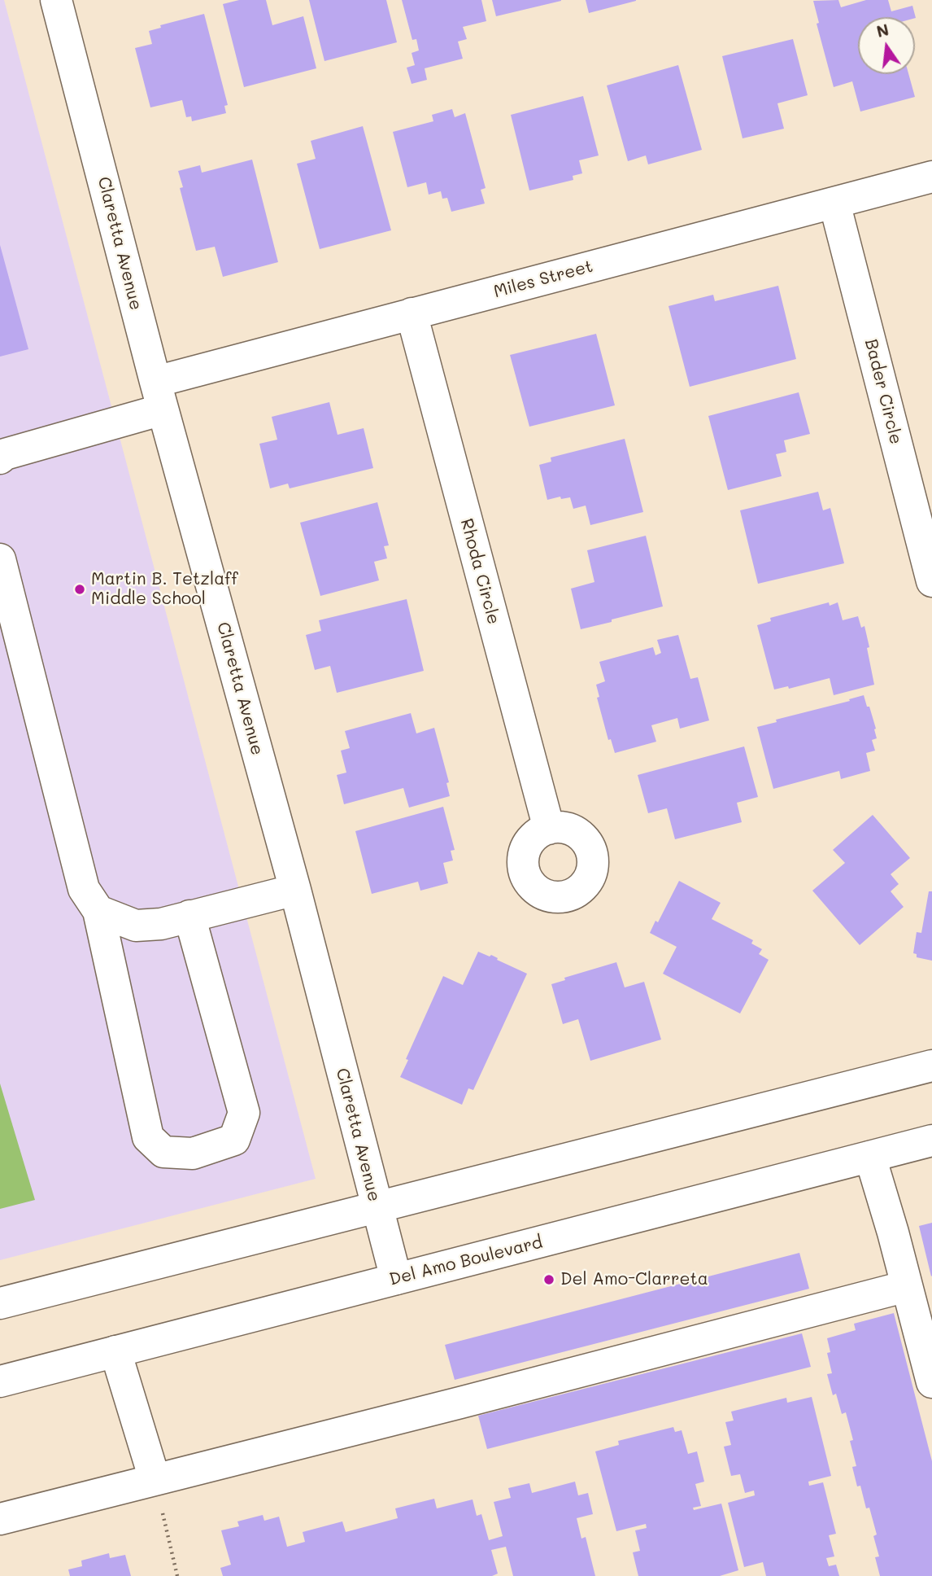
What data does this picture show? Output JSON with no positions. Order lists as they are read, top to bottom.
{
  "streets": {
    "street": [
      "Claretta Avenue",
      "Miles Street",
      "Bader Circle",
      "Rhoda Circle",
      "Del Amo Boulevard"
    ]
  },
  "crossings": [
    ["Claretta Avenue", "Miles Street"],
    ["Claretta Avenue", "Del Amo Boulevard"],
    ["Miles Street", "Bader Circle"],
    ["Miles Street", "Rhoda Circle"]
  ],
  "places": ["Martin B. Tetzlaff Middle School", "Del Amo-Clarreta"],
  "north": "top"
}
